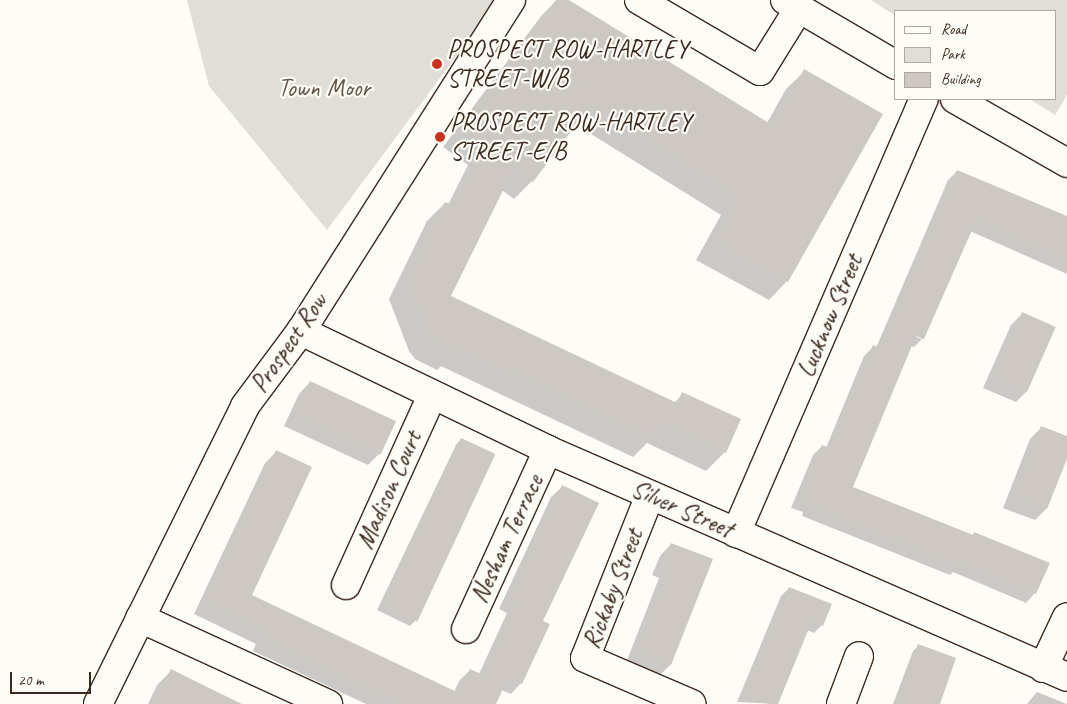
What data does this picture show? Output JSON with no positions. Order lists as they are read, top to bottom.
{
  "streets": {
    "street": [
      "Lucknow Street",
      "Prospect Row",
      "Madison Court",
      "Silver Street",
      "Nesham Terrace",
      "Rickaby Street"
    ]
  },
  "crossings": [
    ["Lucknow Street", "Silver Street"],
    ["Prospect Row", "Silver Street"],
    ["Madison Court", "Silver Street"],
    ["Silver Street", "Nesham Terrace"],
    ["Silver Street", "Rickaby Street"]
  ],
  "parks": ["Town Moor"],
  "places": ["PROSPECT ROW-HARTLEY STREET-W/B", "PROSPECT ROW-HARTLEY STREET-E/B"],
  "legend": ["Road", "Park", "Building"],
  "scale_bar": "20 m"
}
